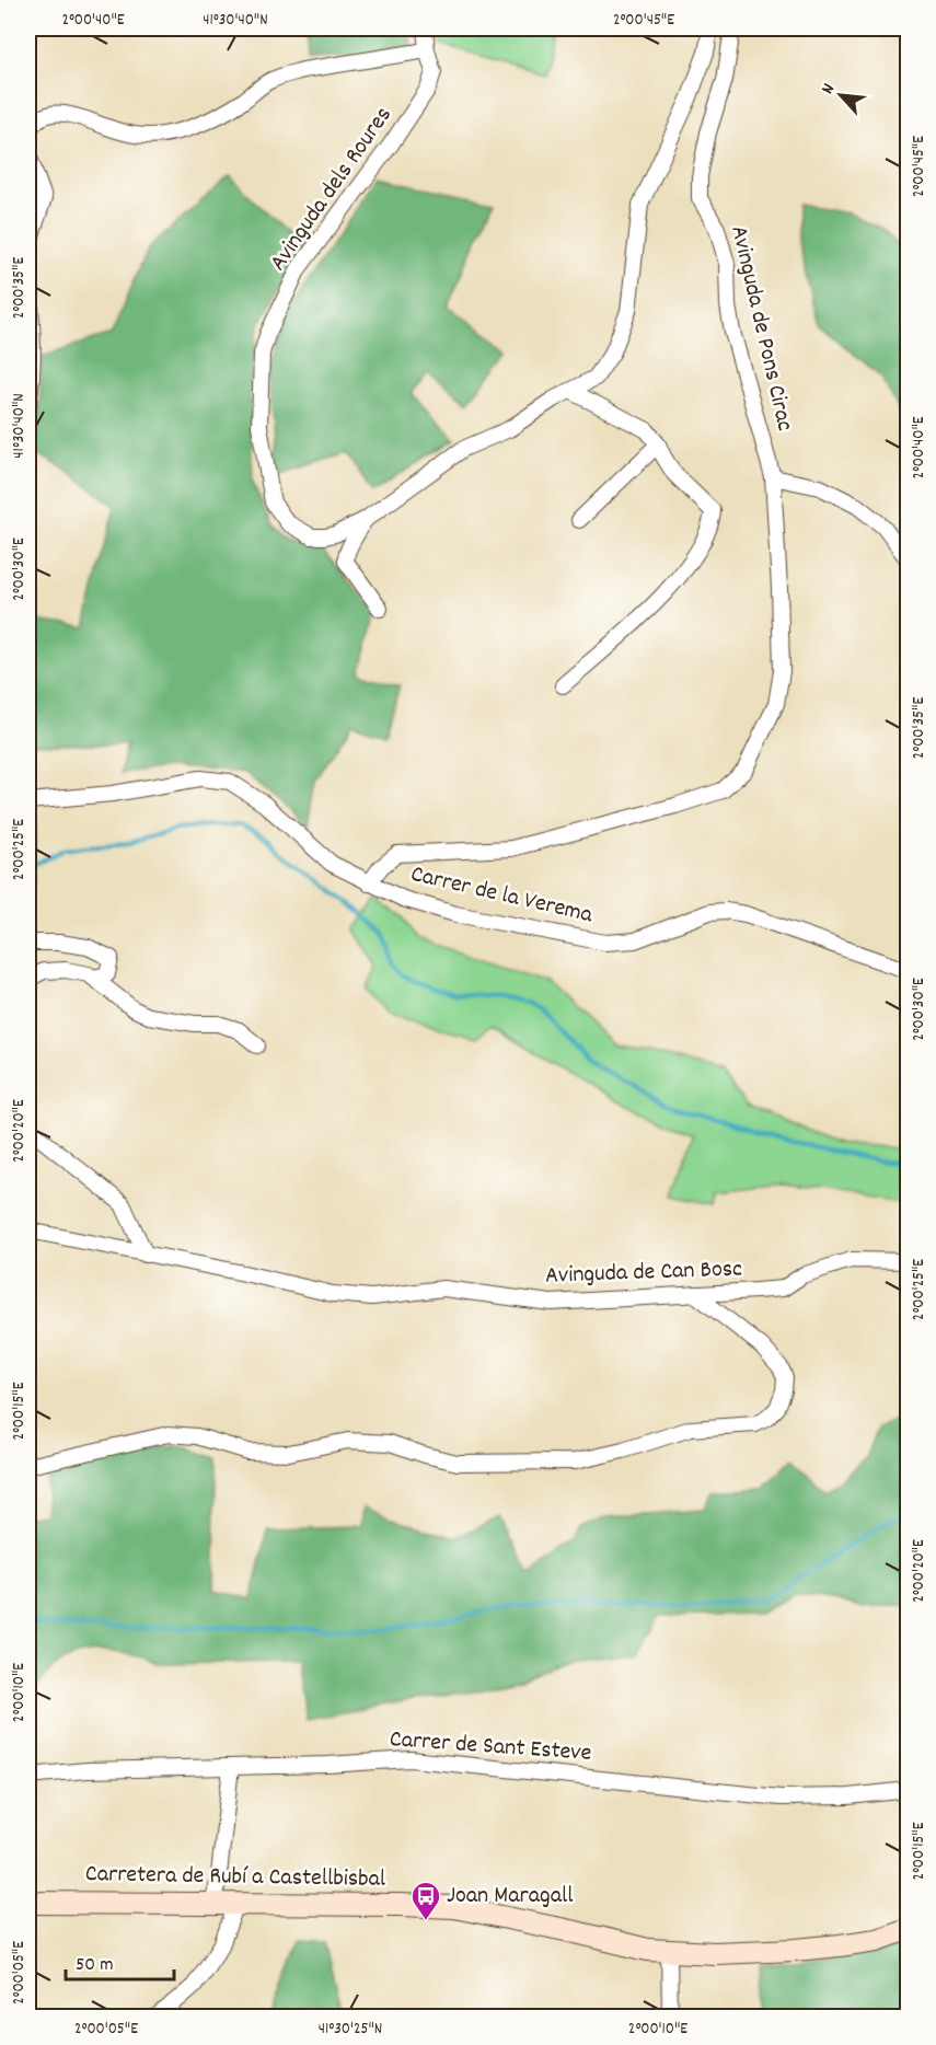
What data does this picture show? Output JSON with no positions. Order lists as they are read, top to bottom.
{
  "streets": {
    "street": [
      "Avinguda dels Roures",
      "Avinguda de Pons Cirac",
      "Carrer de la Verema",
      "Avinguda de Can Bosc",
      "Carrer de Sant Esteve",
      "Carretera de Rubí a Castellbisbal"
    ]
  },
  "crossings": [
    ["Avinguda dels Roures", "Avinguda de Pons Cirac"],
    ["Avinguda de Pons Cirac", "Carrer de la Verema"]
  ],
  "places": {
    "bus stop": ["Joan Maragall"]
  },
  "scale_bar": "50 m",
  "north": "top left",
  "coordinates": [
    "2°00'40\"E",
    "41°30'40\"N",
    "2°00'45\"E",
    "2°00'35\"E",
    "2°00'30\"E",
    "2°00'25\"E",
    "2°00'20\"E",
    "2°00'15\"E",
    "2°00'10\"E",
    "2°00'05\"E",
    "41°30'25\"N"
  ]
}
